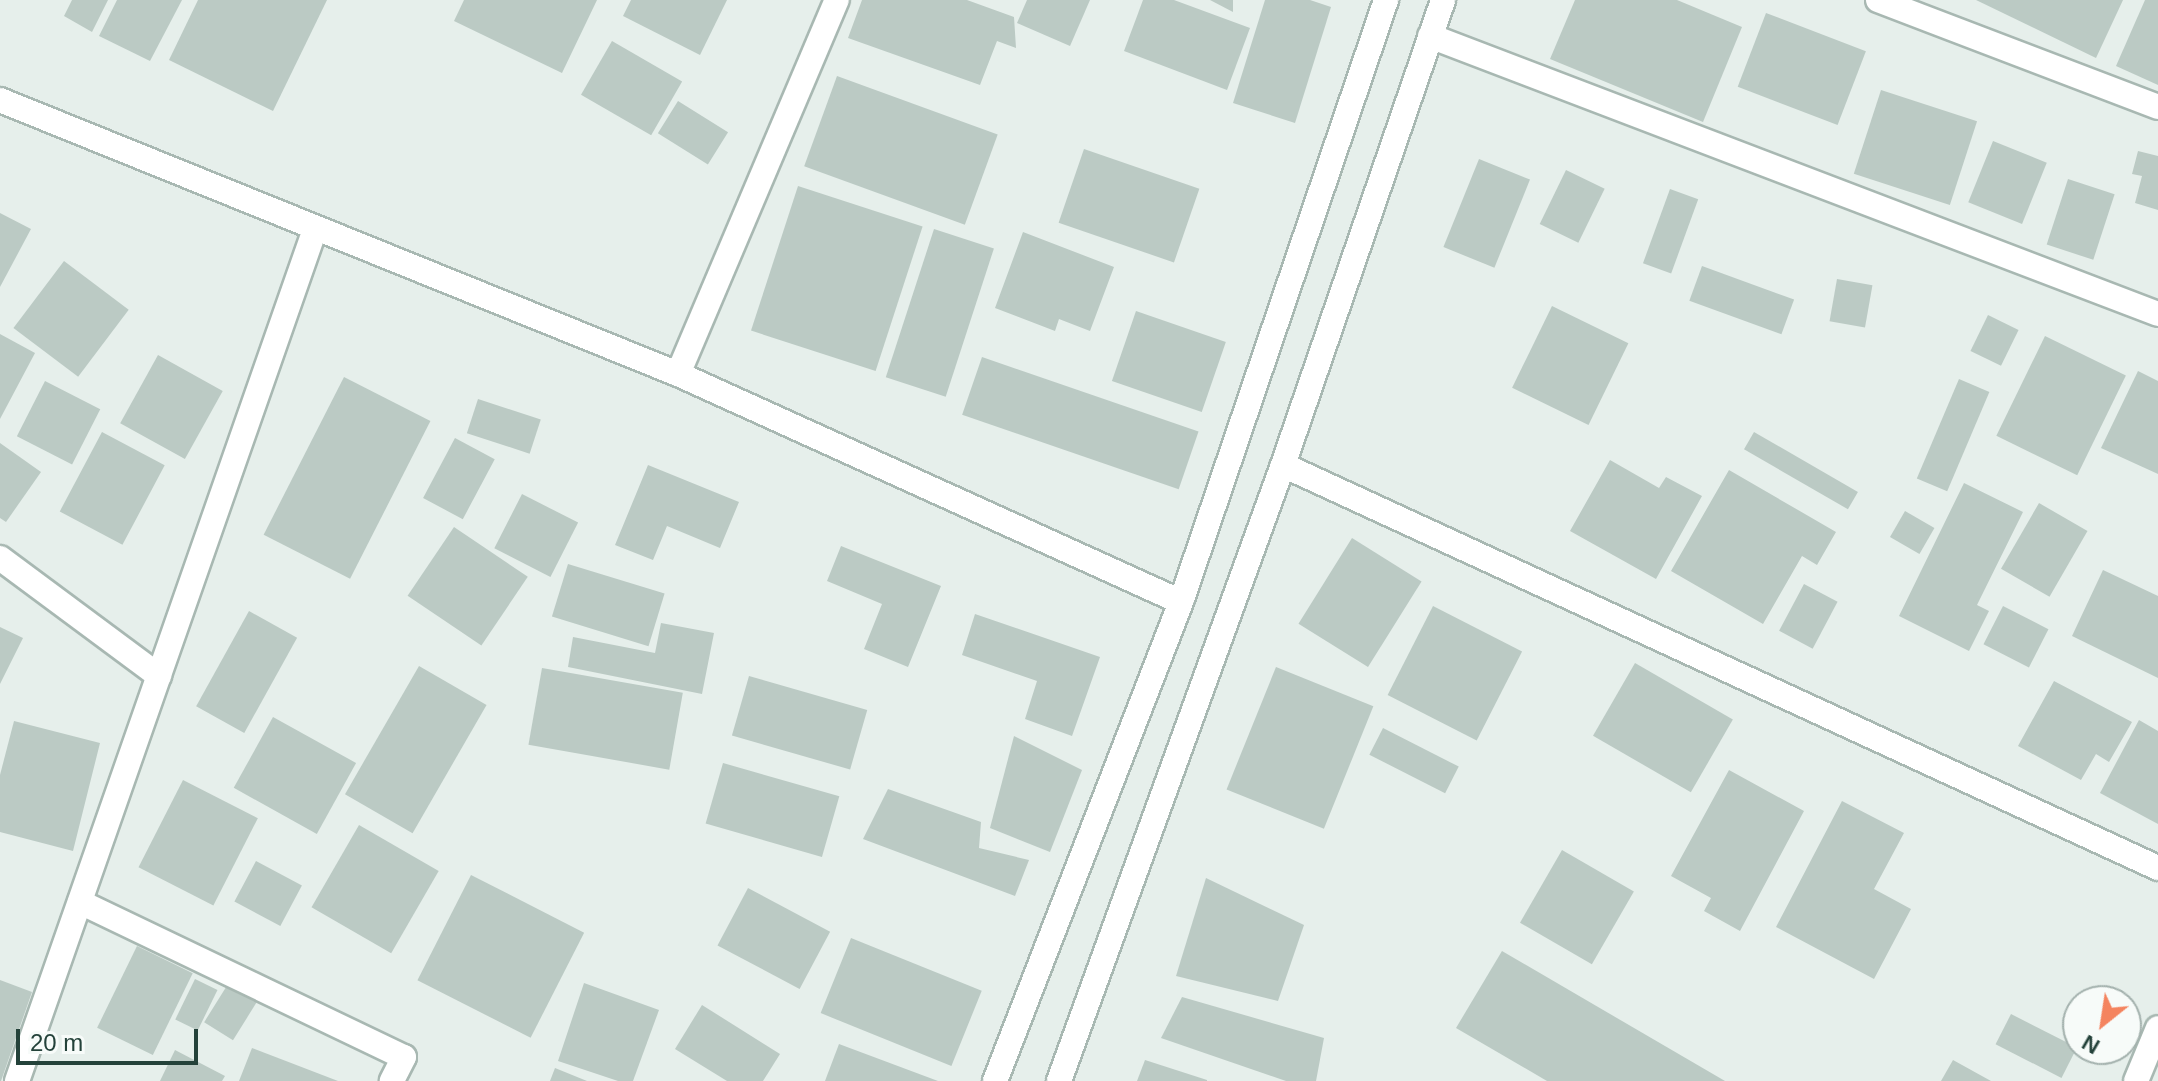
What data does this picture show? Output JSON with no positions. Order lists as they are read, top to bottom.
{
  "scale_bar": "20 m",
  "north": "bottom left"
}
